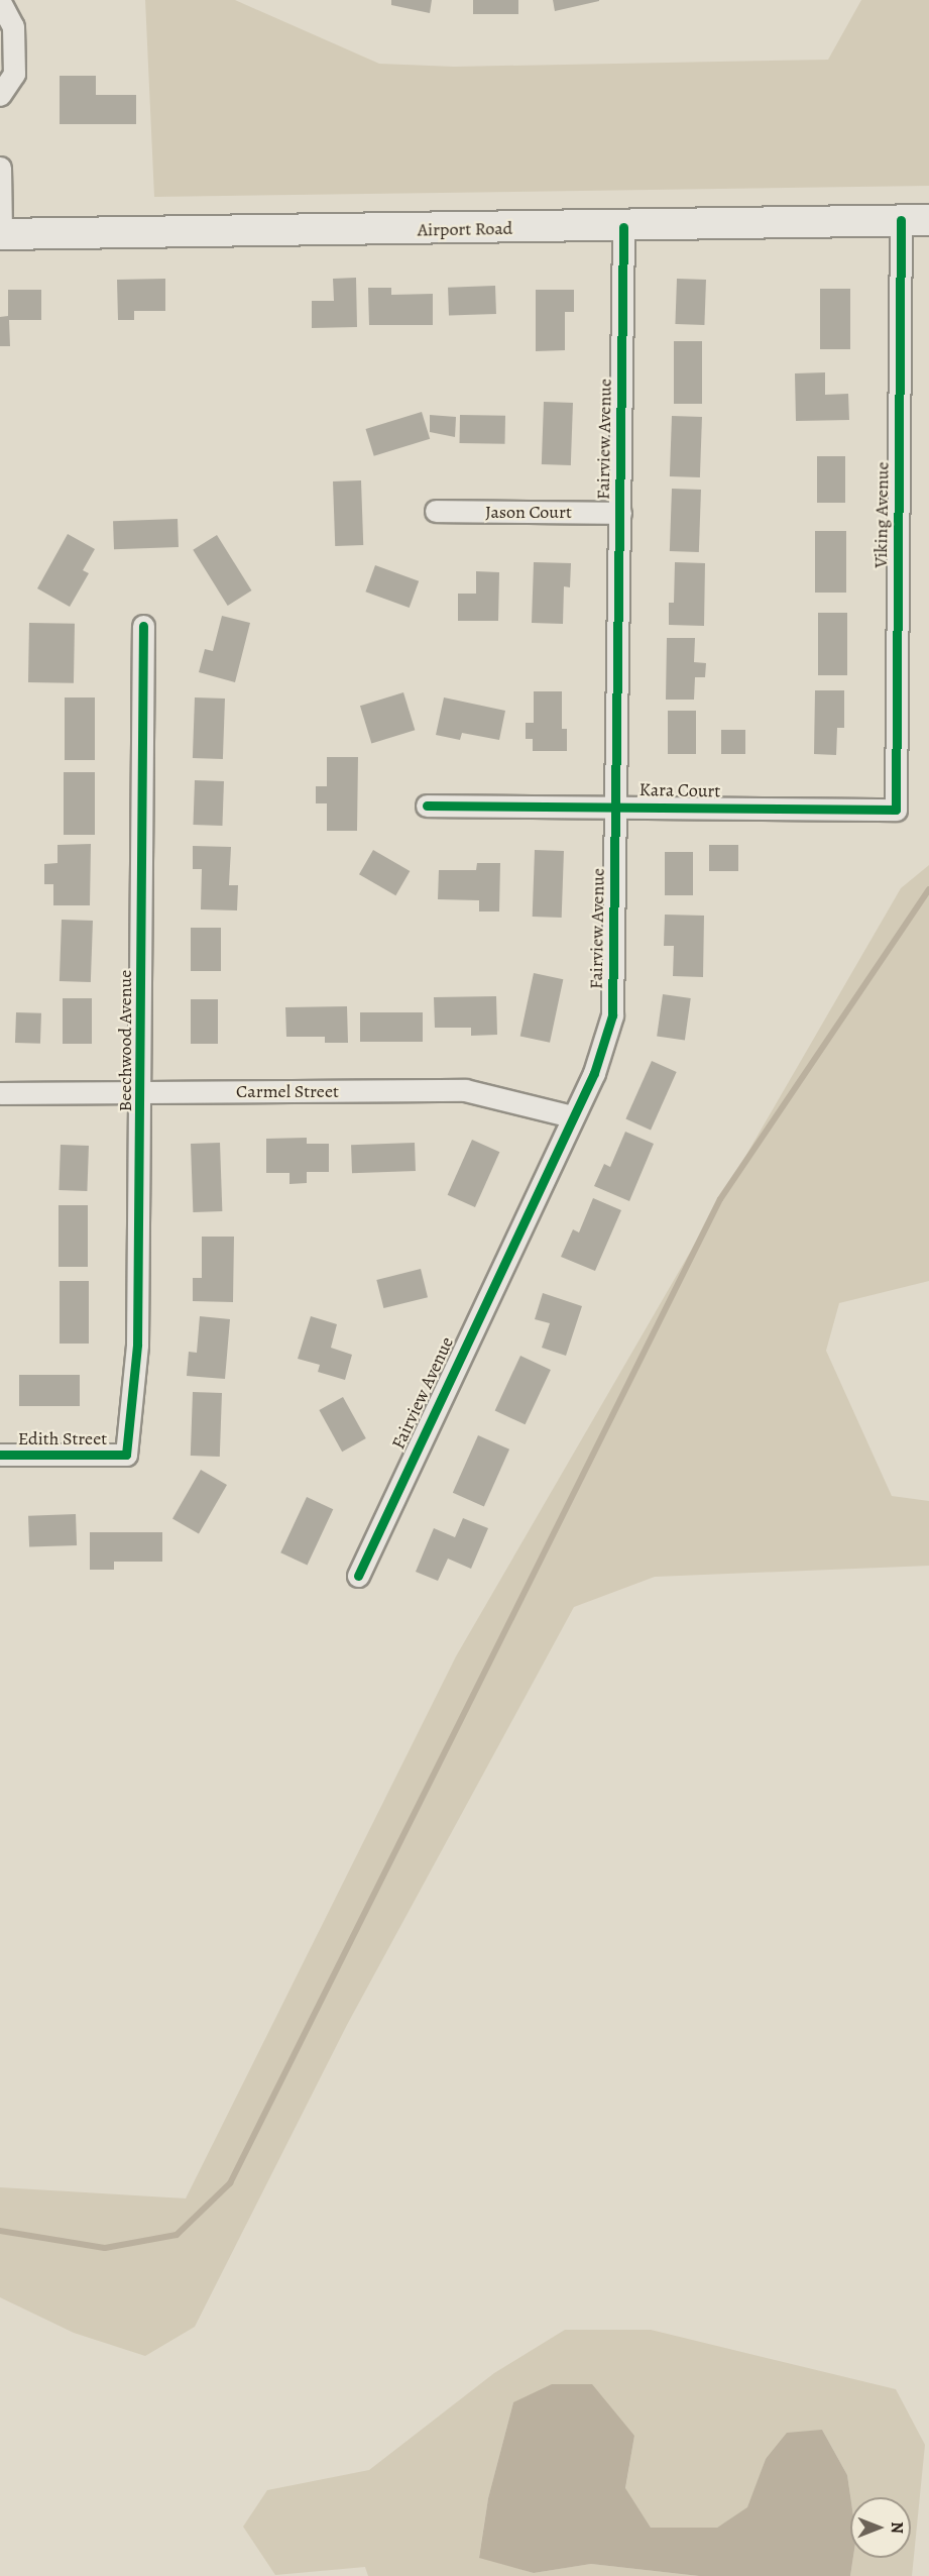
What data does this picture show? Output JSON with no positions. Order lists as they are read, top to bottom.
{
  "streets": {
    "main road": ["Airport Road"],
    "street": [
      "Fairview Avenue",
      "Jason Court",
      "Viking Avenue",
      "Kara Court",
      "Beechwood Avenue",
      "Carmel Street",
      "Edith Street"
    ]
  },
  "crossings": [
    ["Airport Road", "Fairview Avenue"],
    ["Airport Road", "Viking Avenue"],
    ["Fairview Avenue", "Jason Court"],
    ["Fairview Avenue", "Kara Court"],
    ["Fairview Avenue", "Carmel Street"],
    ["Viking Avenue", "Kara Court"],
    ["Beechwood Avenue", "Carmel Street"],
    ["Beechwood Avenue", "Edith Street"]
  ],
  "north": "right"
}
